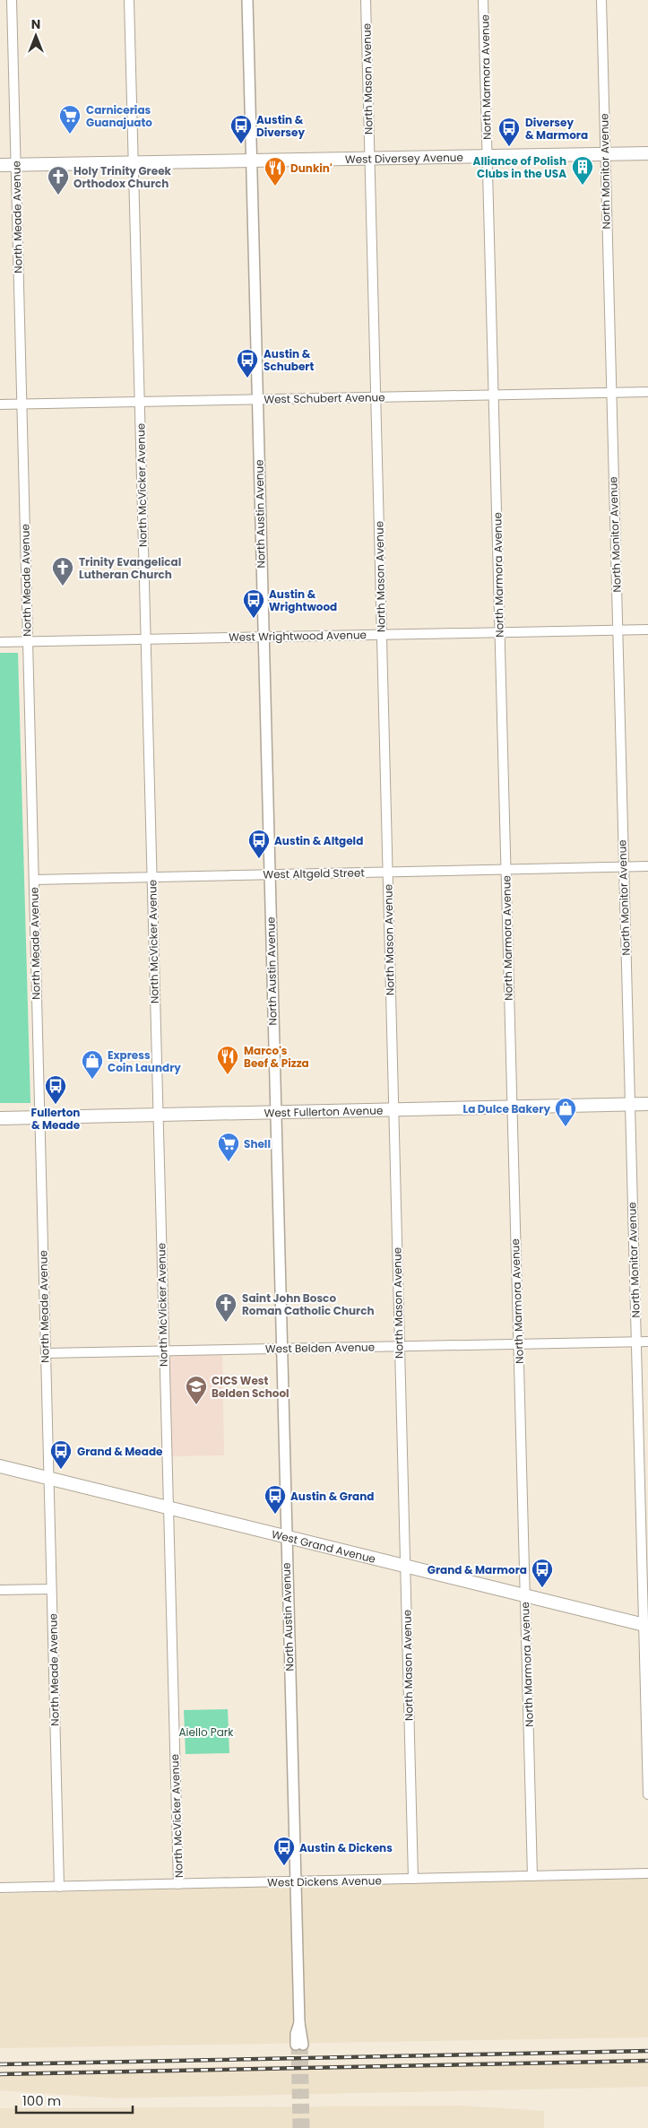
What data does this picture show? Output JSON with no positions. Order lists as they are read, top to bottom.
{
  "streets": {
    "main road": ["West Diversey Avenue", "West Fullerton Avenue", "West Grand Avenue"],
    "street": [
      "North Marmora Avenue",
      "North Mason Avenue",
      "North Monitor Avenue",
      "North Meade Avenue",
      "West Schubert Avenue",
      "North McVicker Avenue",
      "North Austin Avenue",
      "West Wrightwood Avenue",
      "West Altgeld Street",
      "West Belden Avenue",
      "West Dickens Avenue"
    ]
  },
  "crossings": [
    ["North Marmora Avenue", "West Diversey Avenue"],
    ["North Marmora Avenue", "West Schubert Avenue"],
    ["North Marmora Avenue", "West Wrightwood Avenue"],
    ["North Marmora Avenue", "West Altgeld Street"],
    ["North Marmora Avenue", "West Fullerton Avenue"],
    ["North Marmora Avenue", "West Belden Avenue"],
    ["North Marmora Avenue", "West Grand Avenue"],
    ["North Marmora Avenue", "West Dickens Avenue"],
    ["North Mason Avenue", "West Diversey Avenue"],
    ["North Mason Avenue", "West Schubert Avenue"],
    ["North Mason Avenue", "West Wrightwood Avenue"],
    ["North Mason Avenue", "West Altgeld Street"],
    ["North Mason Avenue", "West Fullerton Avenue"],
    ["North Mason Avenue", "West Belden Avenue"],
    ["North Mason Avenue", "West Grand Avenue"],
    ["North Mason Avenue", "West Dickens Avenue"],
    ["West Diversey Avenue", "North Monitor Avenue"],
    ["West Diversey Avenue", "North Meade Avenue"],
    ["West Diversey Avenue", "North McVicker Avenue"],
    ["West Diversey Avenue", "North Austin Avenue"],
    ["North Monitor Avenue", "West Schubert Avenue"],
    ["North Monitor Avenue", "West Wrightwood Avenue"],
    ["North Monitor Avenue", "West Altgeld Street"],
    ["North Monitor Avenue", "West Fullerton Avenue"],
    ["North Monitor Avenue", "West Belden Avenue"],
    ["North Monitor Avenue", "West Grand Avenue"],
    ["North Meade Avenue", "West Schubert Avenue"],
    ["North Meade Avenue", "West Wrightwood Avenue"],
    ["North Meade Avenue", "West Altgeld Street"],
    ["North Meade Avenue", "West Fullerton Avenue"],
    ["North Meade Avenue", "West Belden Avenue"],
    ["North Meade Avenue", "West Grand Avenue"],
    ["North Meade Avenue", "West Dickens Avenue"],
    ["West Schubert Avenue", "North McVicker Avenue"],
    ["West Schubert Avenue", "North Austin Avenue"],
    ["North McVicker Avenue", "West Wrightwood Avenue"],
    ["North McVicker Avenue", "West Altgeld Street"],
    ["North McVicker Avenue", "West Fullerton Avenue"],
    ["North McVicker Avenue", "West Belden Avenue"],
    ["North McVicker Avenue", "West Grand Avenue"],
    ["North McVicker Avenue", "West Dickens Avenue"],
    ["North Austin Avenue", "West Wrightwood Avenue"],
    ["North Austin Avenue", "West Altgeld Street"],
    ["North Austin Avenue", "West Fullerton Avenue"],
    ["North Austin Avenue", "West Belden Avenue"],
    ["North Austin Avenue", "West Grand Avenue"],
    ["North Austin Avenue", "West Dickens Avenue"]
  ],
  "parks": ["Aiello Park"],
  "places": {
    "supermarket": ["Carnicerias Guanajuato", "Shell"],
    "bus stop": [
      "Austin & Diversey",
      "Diversey & Marmora",
      "Austin & Schubert",
      "Austin & Wrightwood",
      "Austin & Altgeld",
      "Fullerton & Meade",
      "Grand & Meade",
      "Austin & Grand",
      "Grand & Marmora",
      "Austin & Dickens"
    ],
    "building": ["Alliance of Polish Clubs in the USA"],
    "restaurant": ["Dunkin'", "Marco's Beef & Pizza"],
    "church": ["Holy Trinity Greek Orthodox Church", "Trinity Evangelical Lutheran Church", "Saint John Bosco Roman Catholic Church"],
    "shop": ["Express Coin Laundry", "La Dulce Bakery"],
    "school or university": ["CICS West Belden School"]
  },
  "scale_bar": "100 m",
  "north": "top"
}
